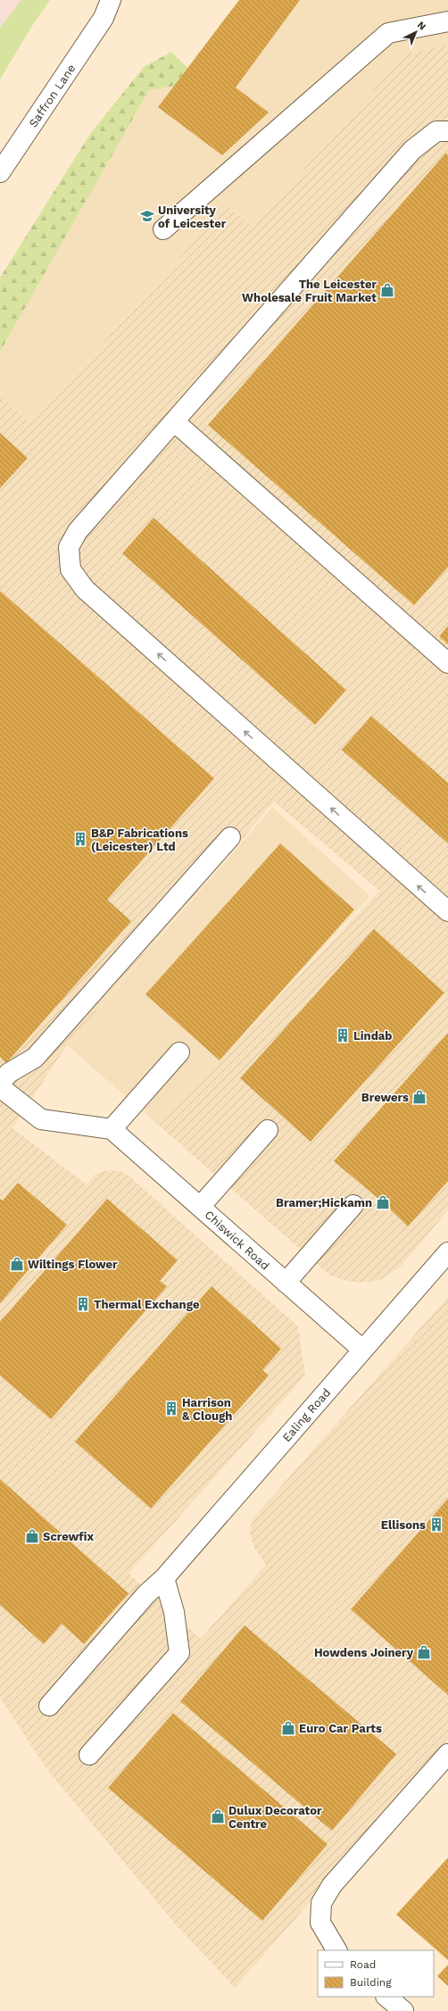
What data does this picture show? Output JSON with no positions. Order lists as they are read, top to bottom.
{
  "streets": {
    "street": ["Saffron Lane", "Chiswick Road", "Ealing Road"]
  },
  "crossings": [
    ["Chiswick Road", "Ealing Road"]
  ],
  "places": {
    "school or university": ["University of Leicester"],
    "shop": [
      "The Leicester Wholesale Fruit Market",
      "Brewers",
      "Bramer;Hickamn",
      "Wiltings Flower",
      "Screwfix",
      "Howdens Joinery",
      "Euro Car Parts",
      "Dulux Decorator Centre"
    ],
    "building": [
      "B&P Fabrications (Leicester) Ltd",
      "Lindab",
      "Thermal Exchange",
      "Harrison & Clough",
      "Ellisons"
    ]
  },
  "legend": ["Road", "Building"],
  "north": "top right"
}
